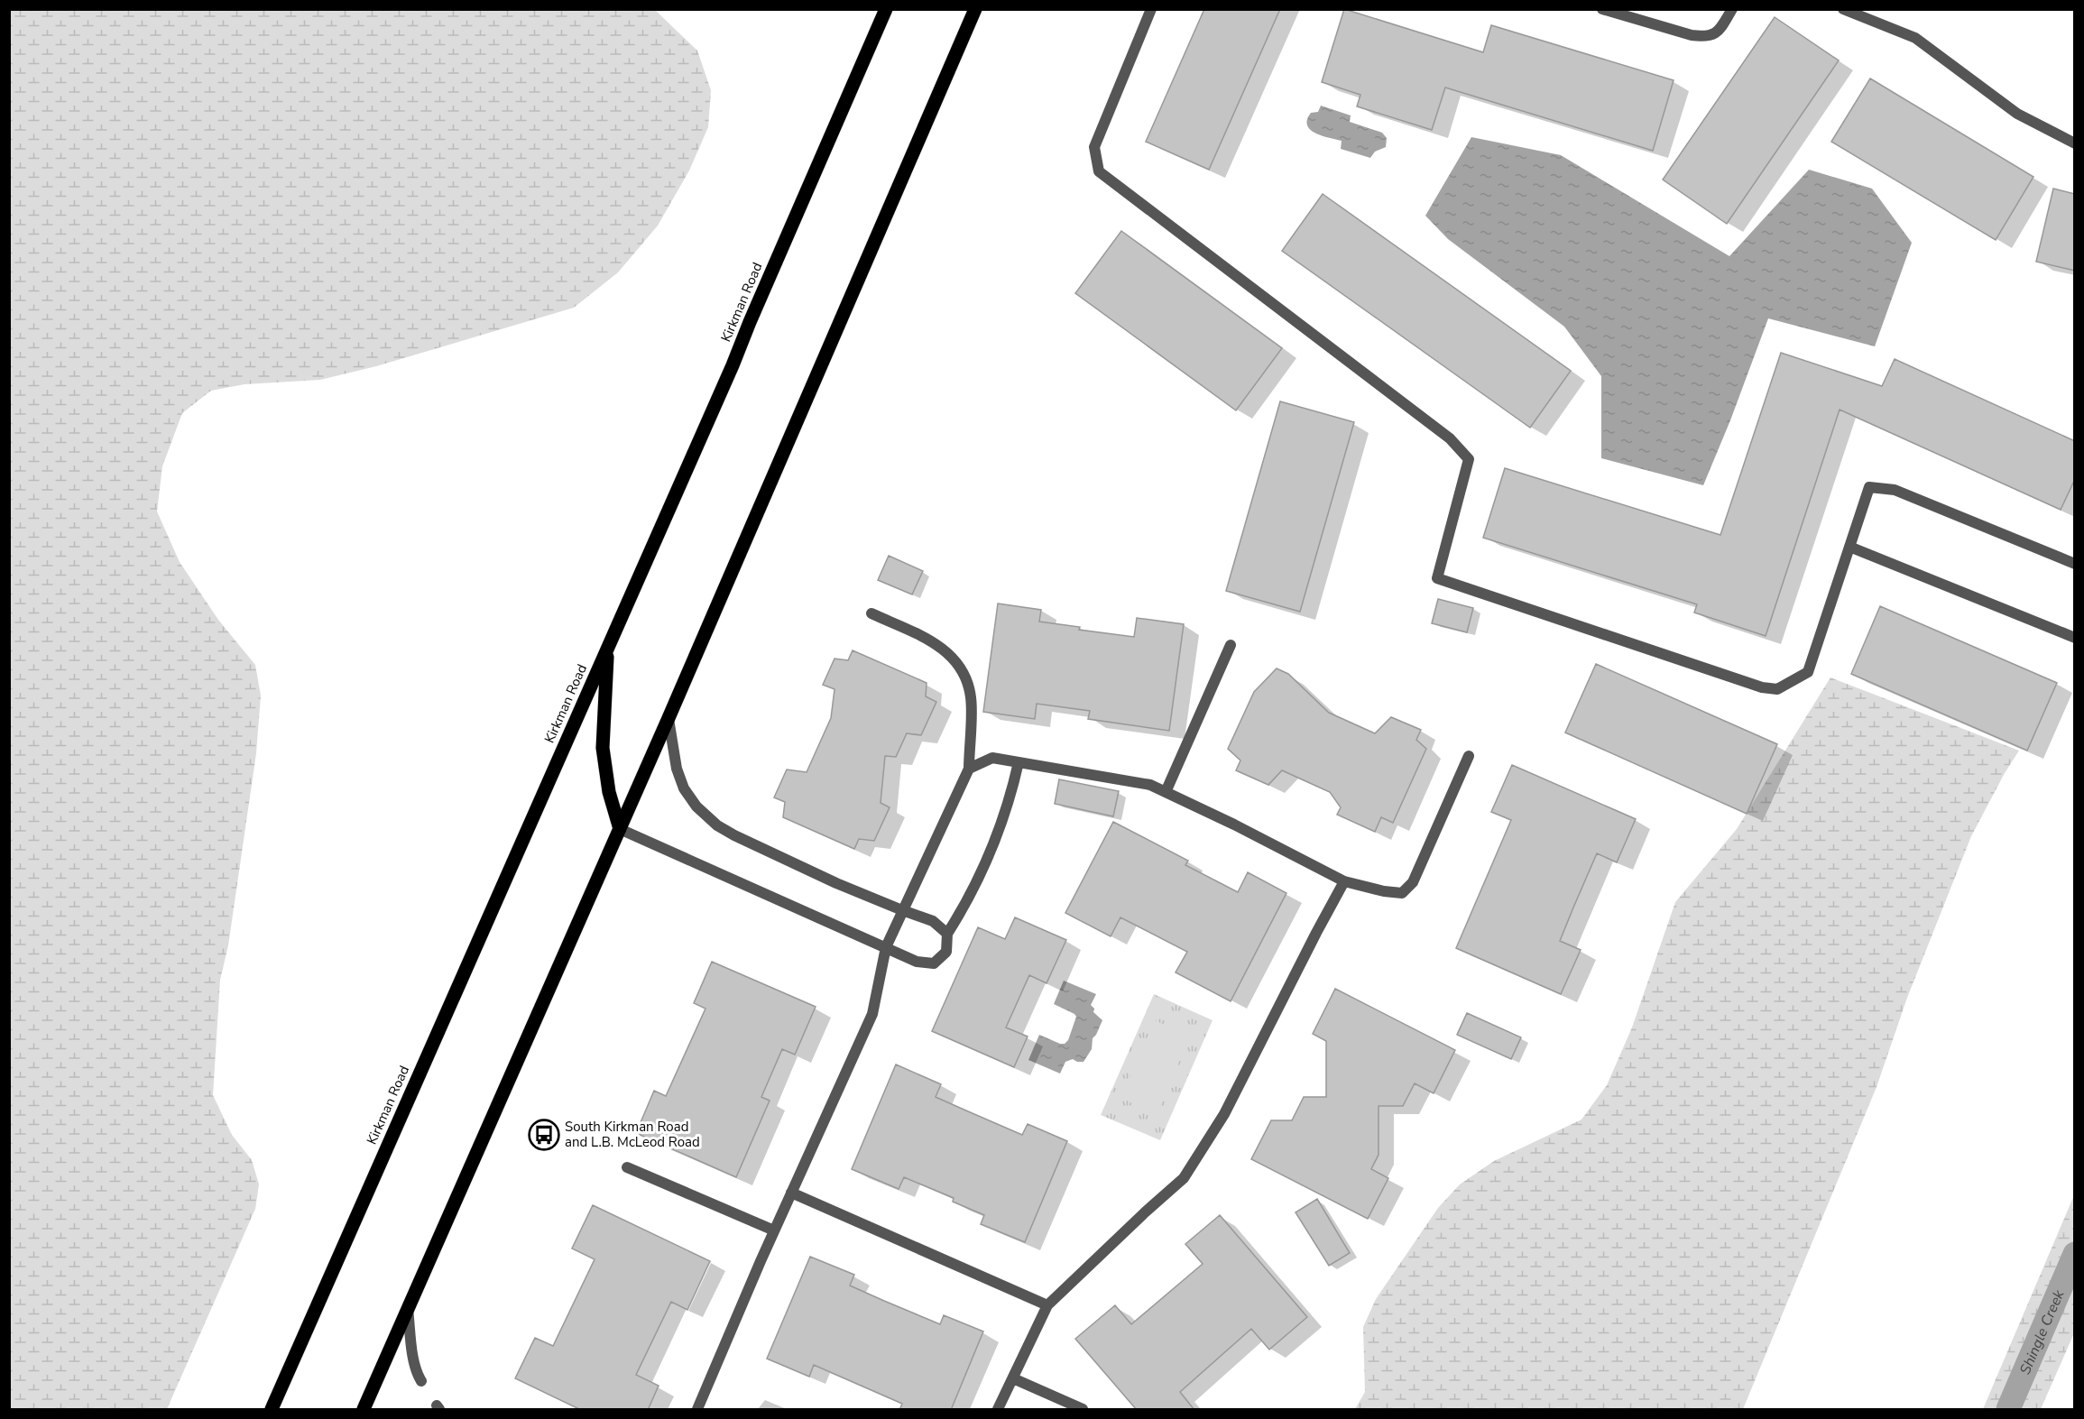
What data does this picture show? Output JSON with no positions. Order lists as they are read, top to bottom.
{
  "streets": {
    "main road": ["Kirkman Road"]
  },
  "water": ["Shingle Creek"],
  "places": {
    "bus stop": ["South Kirkman Road and L.B. McLeod Road"]
  }
}
